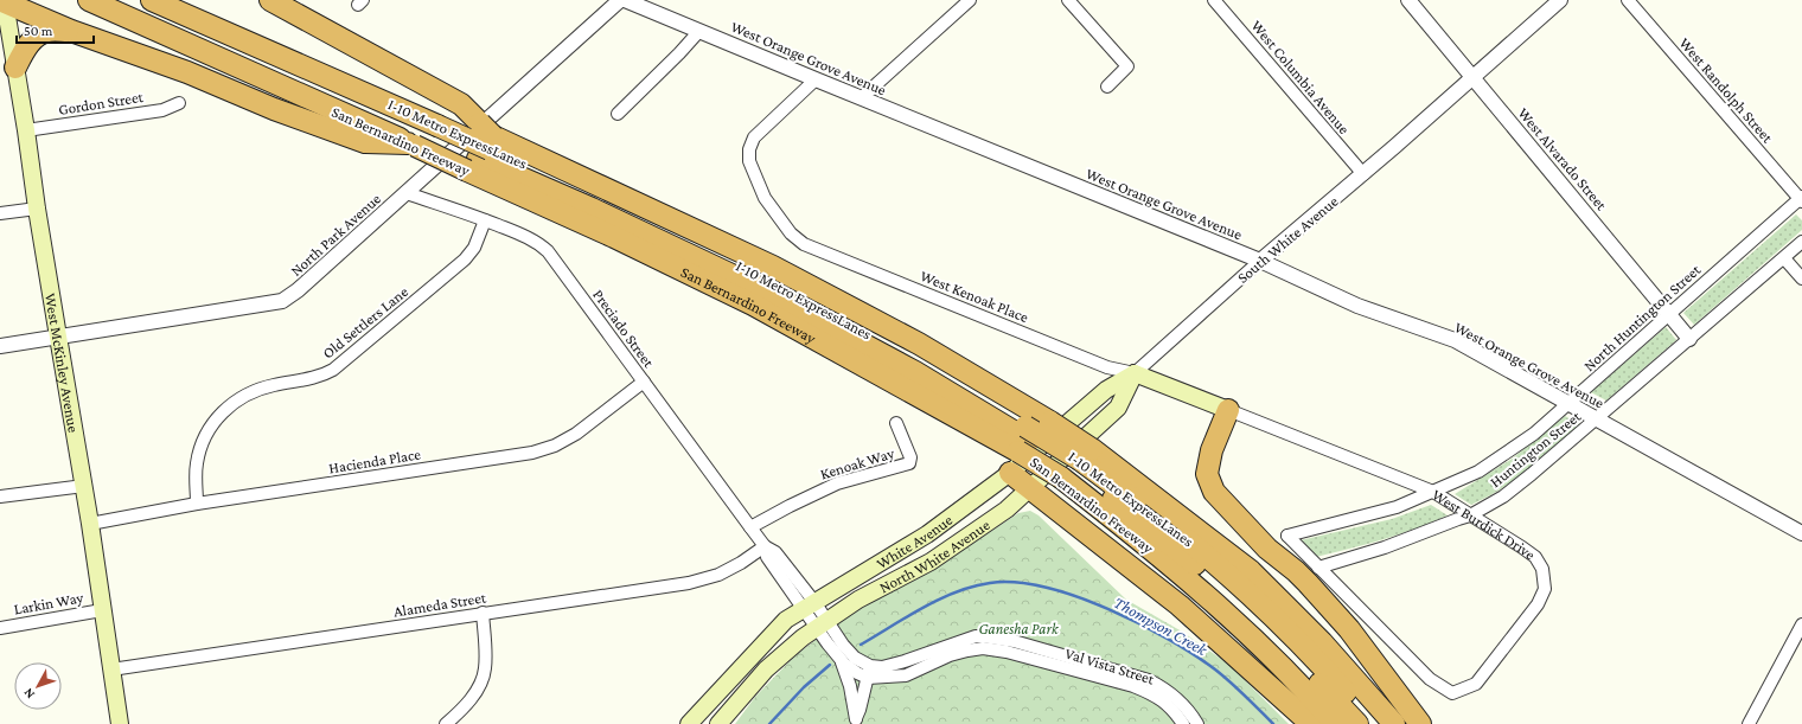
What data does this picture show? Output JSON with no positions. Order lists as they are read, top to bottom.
{
  "streets": {
    "highway": ["I-10 Metro ExpressLanes", "San Bernardino Freeway"],
    "main road": [
      "South White Avenue",
      "West McKinley Avenue",
      "West Burdick Drive",
      "White Avenue",
      "North White Avenue"
    ],
    "street": [
      "West Orange Grove Avenue",
      "West Columbia Avenue",
      "West Randolph Street",
      "Gordon Street",
      "West Alvarado Street",
      "North Park Avenue",
      "West Kenoak Place",
      "North Huntington Street",
      "Old Settlers Lane",
      "Preciado Street",
      "Huntington Street",
      "Hacienda Place",
      "Kenoak Way",
      "Larkin Way",
      "Alameda Street",
      "Val Vista Street"
    ]
  },
  "crossings": [
    ["West Orange Grove Avenue", "South White Avenue"],
    ["West Orange Grove Avenue", "West Kenoak Place"],
    ["West Orange Grove Avenue", "North Huntington Street"],
    ["West Orange Grove Avenue", "Huntington Street"],
    ["West Columbia Avenue", "South White Avenue"],
    ["West Randolph Street", "North Huntington Street"],
    ["Gordon Street", "West McKinley Avenue"],
    ["I-10 Metro ExpressLanes", "San Bernardino Freeway"],
    ["West Alvarado Street", "South White Avenue"],
    ["West Alvarado Street", "North Huntington Street"],
    ["West Alvarado Street", "Huntington Street"],
    ["North Park Avenue", "Preciado Street"],
    ["North Park Avenue", "West McKinley Avenue"],
    ["South White Avenue", "West Kenoak Place"],
    ["South White Avenue", "West Burdick Drive"],
    ["South White Avenue", "White Avenue"],
    ["South White Avenue", "North White Avenue"],
    ["West Kenoak Place", "West Burdick Drive"],
    ["West Kenoak Place", "North White Avenue"],
    ["North Huntington Street", "West Burdick Drive"],
    ["Old Settlers Lane", "Preciado Street"],
    ["Old Settlers Lane", "Hacienda Place"],
    ["Preciado Street", "Hacienda Place"],
    ["Preciado Street", "Kenoak Way"],
    ["Preciado Street", "White Avenue"],
    ["Preciado Street", "North White Avenue"],
    ["Preciado Street", "Alameda Street"],
    ["West McKinley Avenue", "Hacienda Place"],
    ["West McKinley Avenue", "Larkin Way"],
    ["West McKinley Avenue", "Alameda Street"],
    ["Huntington Street", "West Burdick Drive"],
    ["West Burdick Drive", "North White Avenue"]
  ],
  "water": ["Thompson Creek"],
  "parks": ["Ganesha Park"],
  "scale_bar": "50 m",
  "north": "bottom left"
}
